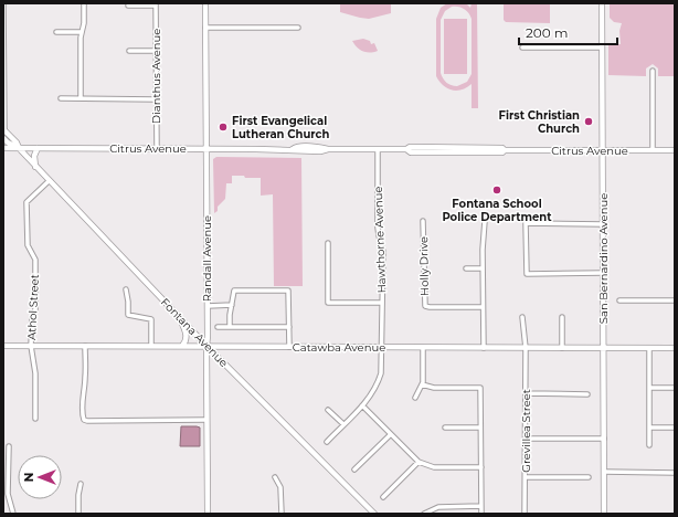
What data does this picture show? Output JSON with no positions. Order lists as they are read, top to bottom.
{
  "streets": {
    "main road": [
      "Citrus Avenue",
      "Randall Avenue",
      "San Bernardino Avenue",
      "Fontana Avenue",
      "Catawba Avenue"
    ],
    "street": [
      "Dianthus Avenue",
      "Hawthorne Avenue",
      "Holly Drive",
      "Athol Street",
      "Grevillea Street"
    ]
  },
  "crossings": [
    ["Dianthus Avenue", "Citrus Avenue"],
    ["Citrus Avenue", "Hawthorne Avenue"],
    ["Citrus Avenue", "Randall Avenue"],
    ["Citrus Avenue", "San Bernardino Avenue"],
    ["Citrus Avenue", "Fontana Avenue"],
    ["Hawthorne Avenue", "Catawba Avenue"],
    ["Randall Avenue", "Fontana Avenue"],
    ["Randall Avenue", "Catawba Avenue"],
    ["San Bernardino Avenue", "Catawba Avenue"],
    ["Athol Street", "Fontana Avenue"],
    ["Athol Street", "Catawba Avenue"],
    ["Fontana Avenue", "Catawba Avenue"],
    ["Catawba Avenue", "Grevillea Street"]
  ],
  "places": ["First Christian Church", "First Evangelical Lutheran Church", "Fontana School Police Department"],
  "scale_bar": "200 m",
  "north": "left"
}
